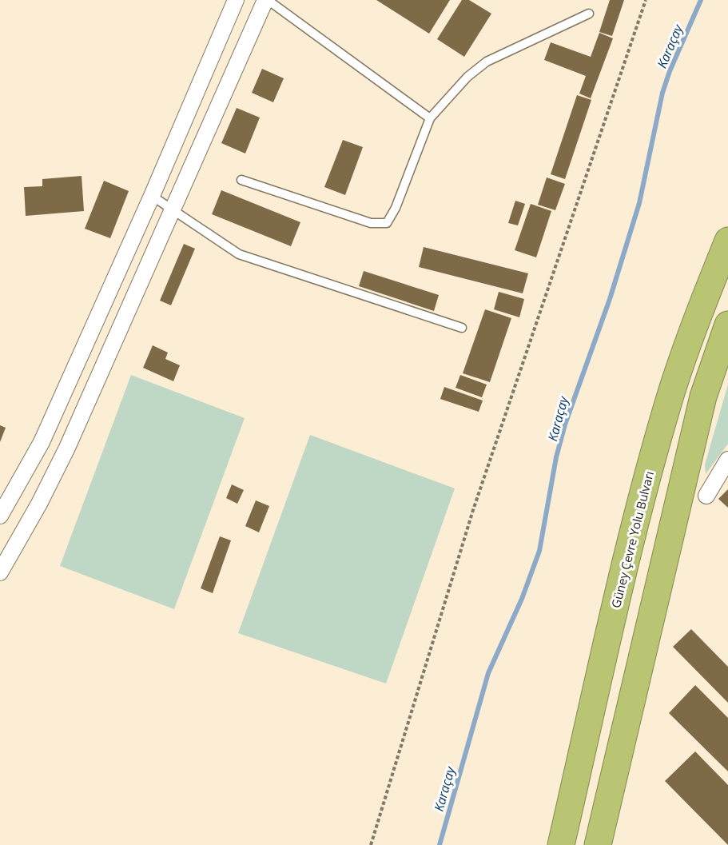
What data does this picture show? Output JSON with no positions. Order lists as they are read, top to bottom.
{
  "streets": {
    "highway": ["Güney Çevre Yolu Bulvarı"]
  },
  "water": ["Karaçay"]
}
